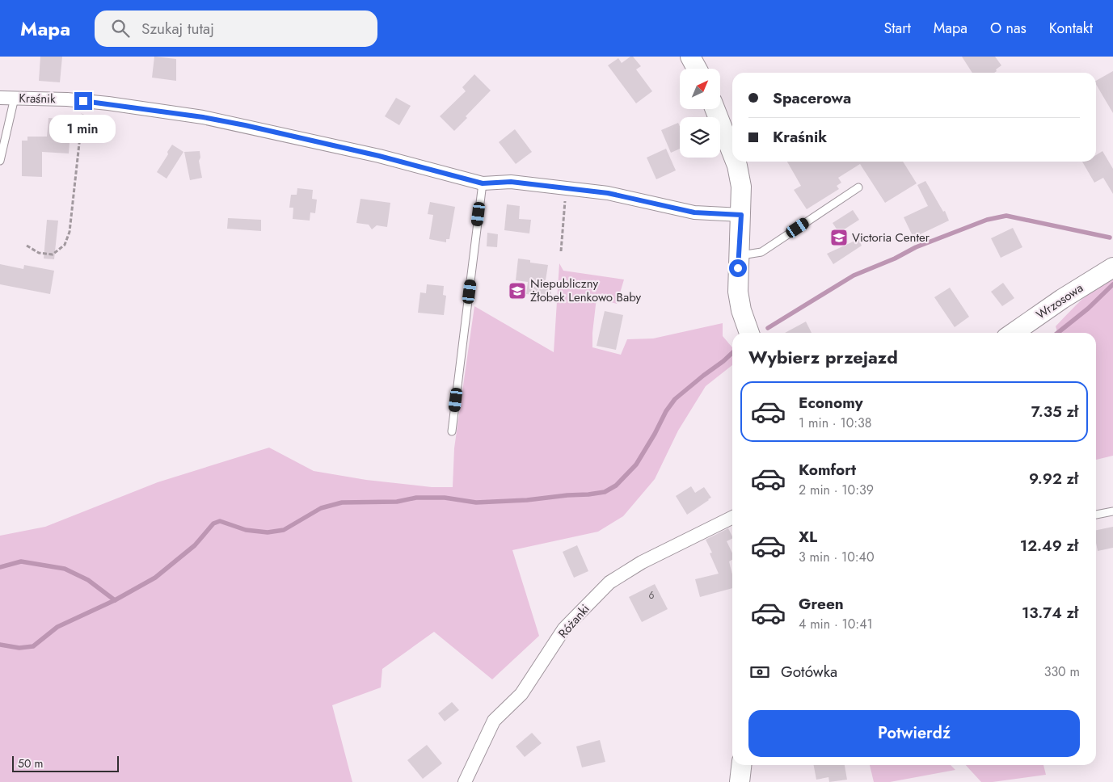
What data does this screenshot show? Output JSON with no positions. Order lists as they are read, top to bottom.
{
  "streets": {
    "street": ["Kraśnik", "Wrzosowa", "Różanki"]
  },
  "places": {
    "school or university": ["Victoria Center", "Niepubliczny Żłobek Lenkowo Baby"]
  },
  "house_numbers": ["6"],
  "scale_bar": "50 m",
  "north": "top right",
  "page": {
    "header": "Mapa",
    "search": "Szukaj tutaj",
    "nav": [
      "Start",
      "Mapa",
      "O nas",
      "Kontakt"
    ],
    "banner": ["Spacerowa", "Kraśnik"],
    "bubble": "1 min",
    "heading": "Wybierz przejazd",
    "list": [
      {
        "name": "Economy",
        "note": "1 min · 10:38",
        "value": "7.35 zł"
      },
      {
        "name": "Komfort",
        "note": "2 min · 10:39",
        "value": "9.92 zł"
      },
      {
        "name": "XL",
        "note": "3 min · 10:40",
        "value": "12.49 zł"
      },
      {
        "name": "Green",
        "note": "4 min · 10:41",
        "value": "13.74 zł"
      }
    ],
    "pay": ["Gotówka", "330 m"],
    "buttons": "Potwierdź",
    "scale": "50 m"
  }
}
